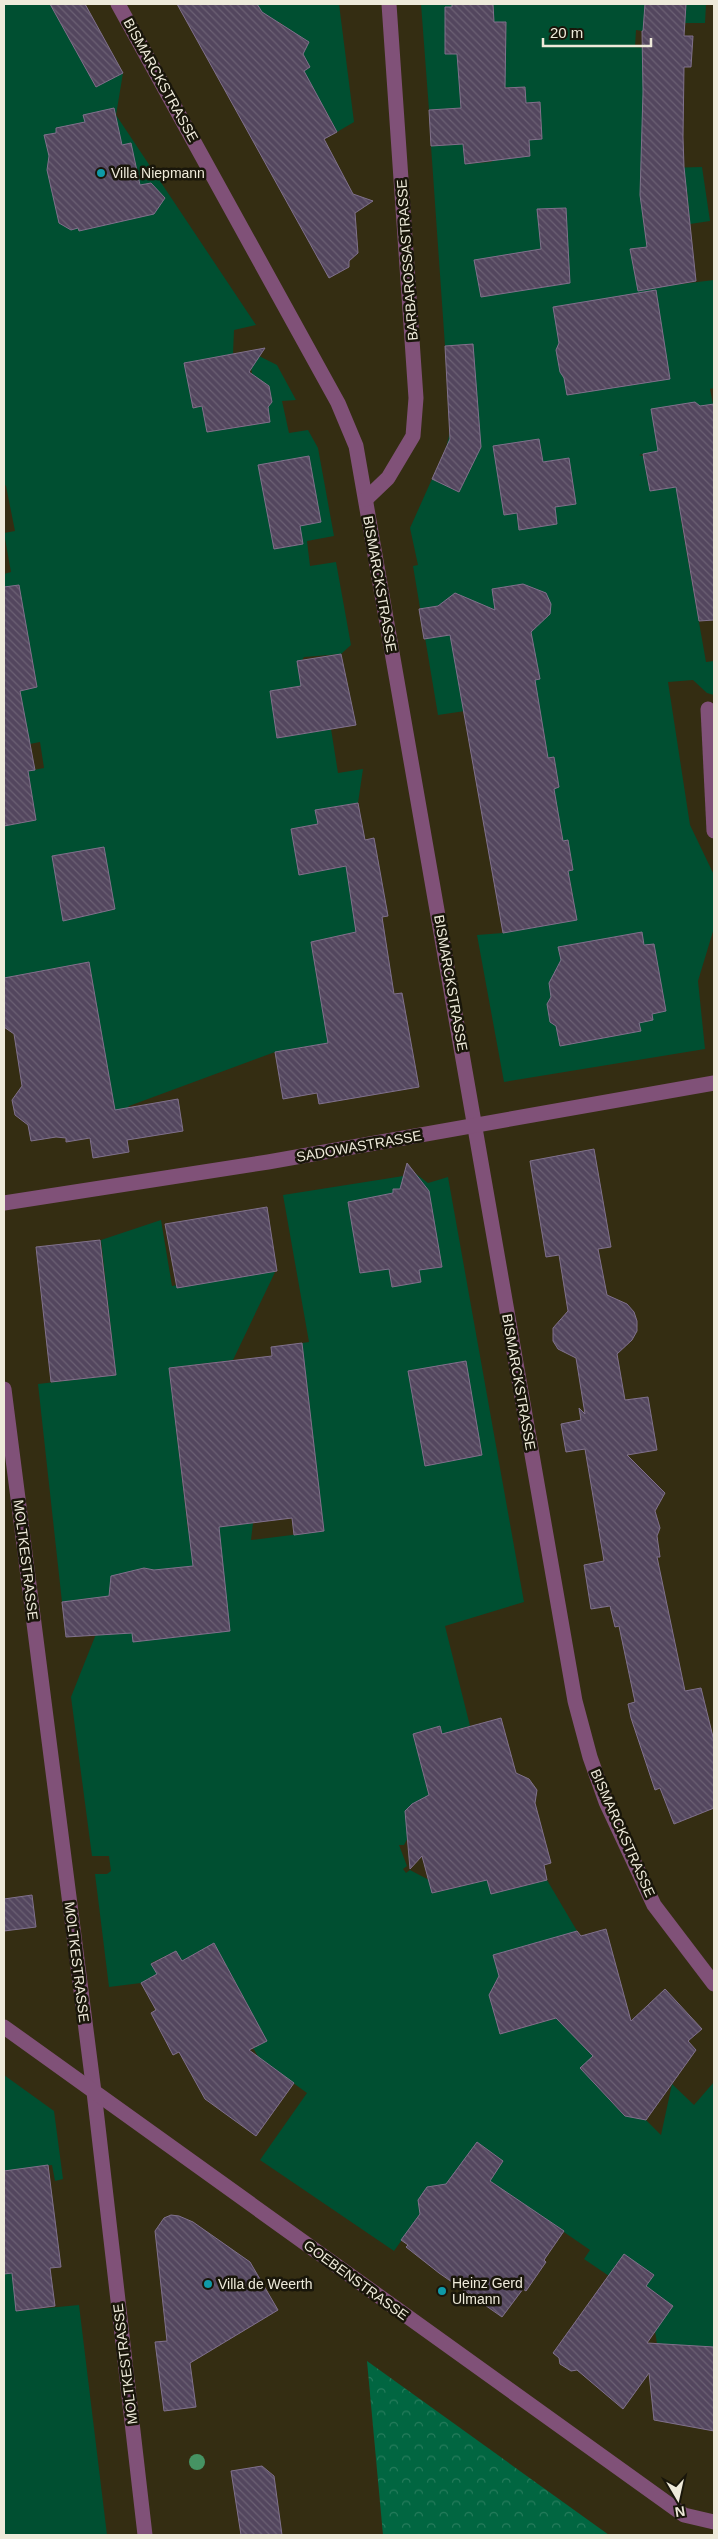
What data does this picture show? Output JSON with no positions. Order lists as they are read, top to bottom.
{
  "streets": {
    "street": [
      "BISMARCKSTRASSE",
      "BARBAROSSASTRASSE",
      "SADOWASTRASSE",
      "MOLTKESTRASSE",
      "GOEBENSTRASSE"
    ]
  },
  "crossings": [
    ["BISMARCKSTRASSE", "BARBAROSSASTRASSE"],
    ["BISMARCKSTRASSE", "SADOWASTRASSE"],
    ["MOLTKESTRASSE", "GOEBENSTRASSE"]
  ],
  "places": ["Villa Niepmann", "Villa de Weerth", "Heinz Gerd Ulmann"],
  "scale_bar": "20 m",
  "north": "bottom"
}
